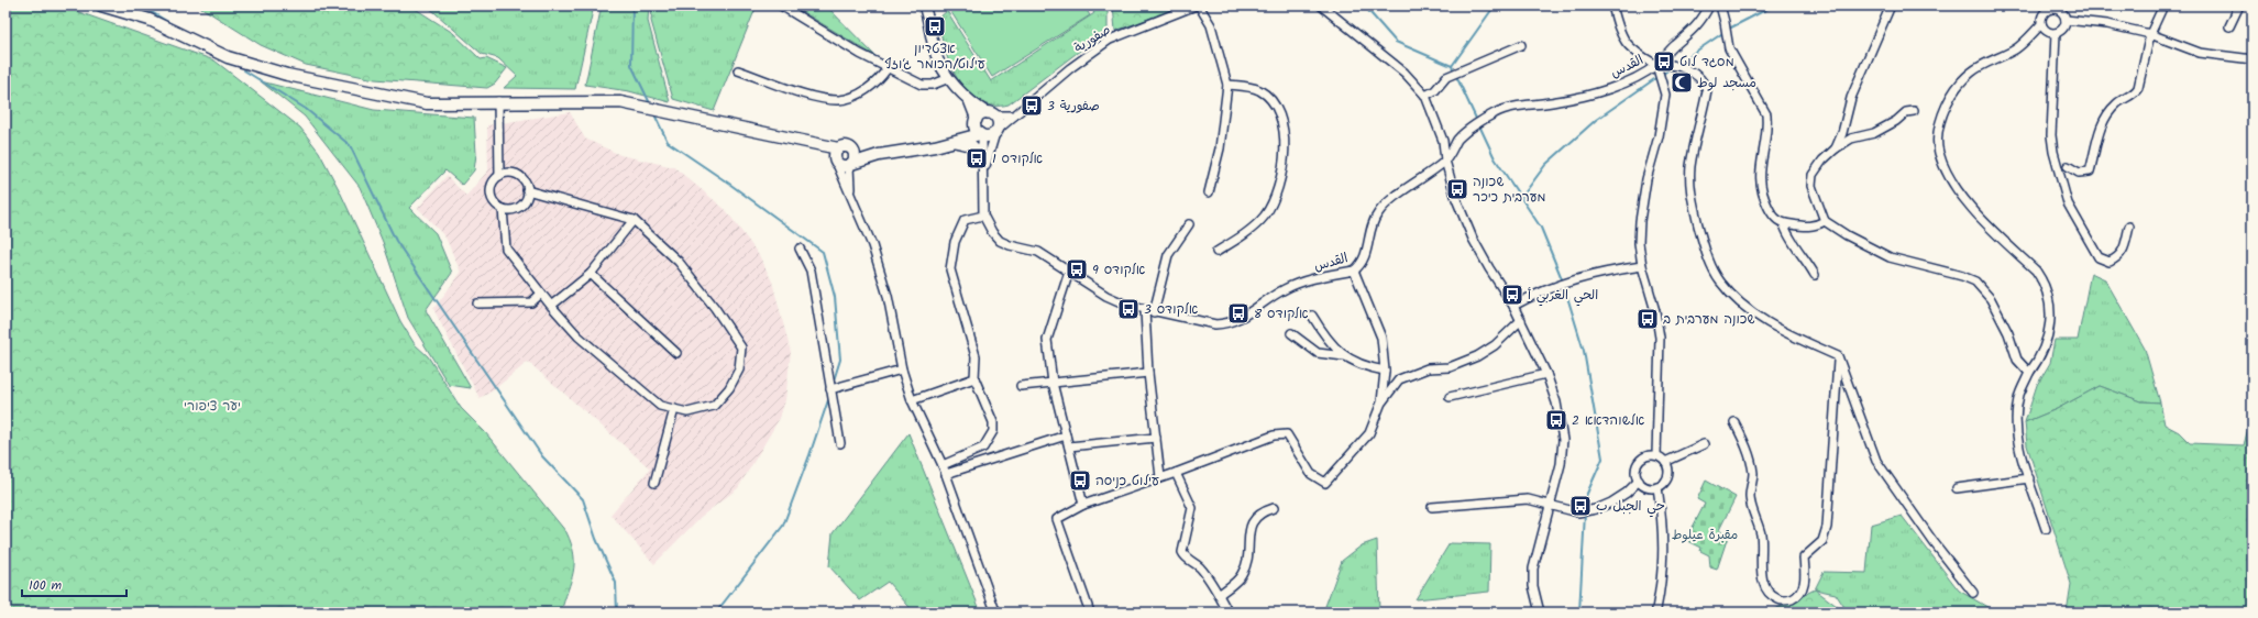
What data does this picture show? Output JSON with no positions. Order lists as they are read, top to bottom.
{
  "streets": {
    "street": ["صفورية", "القدس"]
  },
  "parks": ["יער ציפורי", "مقبرة عيلوط"],
  "places": {
    "bus stop": [
      "אצטדיון עילוט/הכומר ג׳וזף",
      "מסגד לוט",
      "صفورية 3",
      "אלקודס 1",
      "שכונה מערבית כיכר",
      "אלקודס 9",
      "الحي الغربي أ",
      "אלקודס 3",
      "אלקודס 8",
      "שכונה מערבית ב",
      "אלשוהדאא 2",
      "עילוט כניסה",
      "حي الجبل ب"
    ],
    "mosque": ["مسجد لوط"]
  },
  "scale_bar": "100 m"
}
